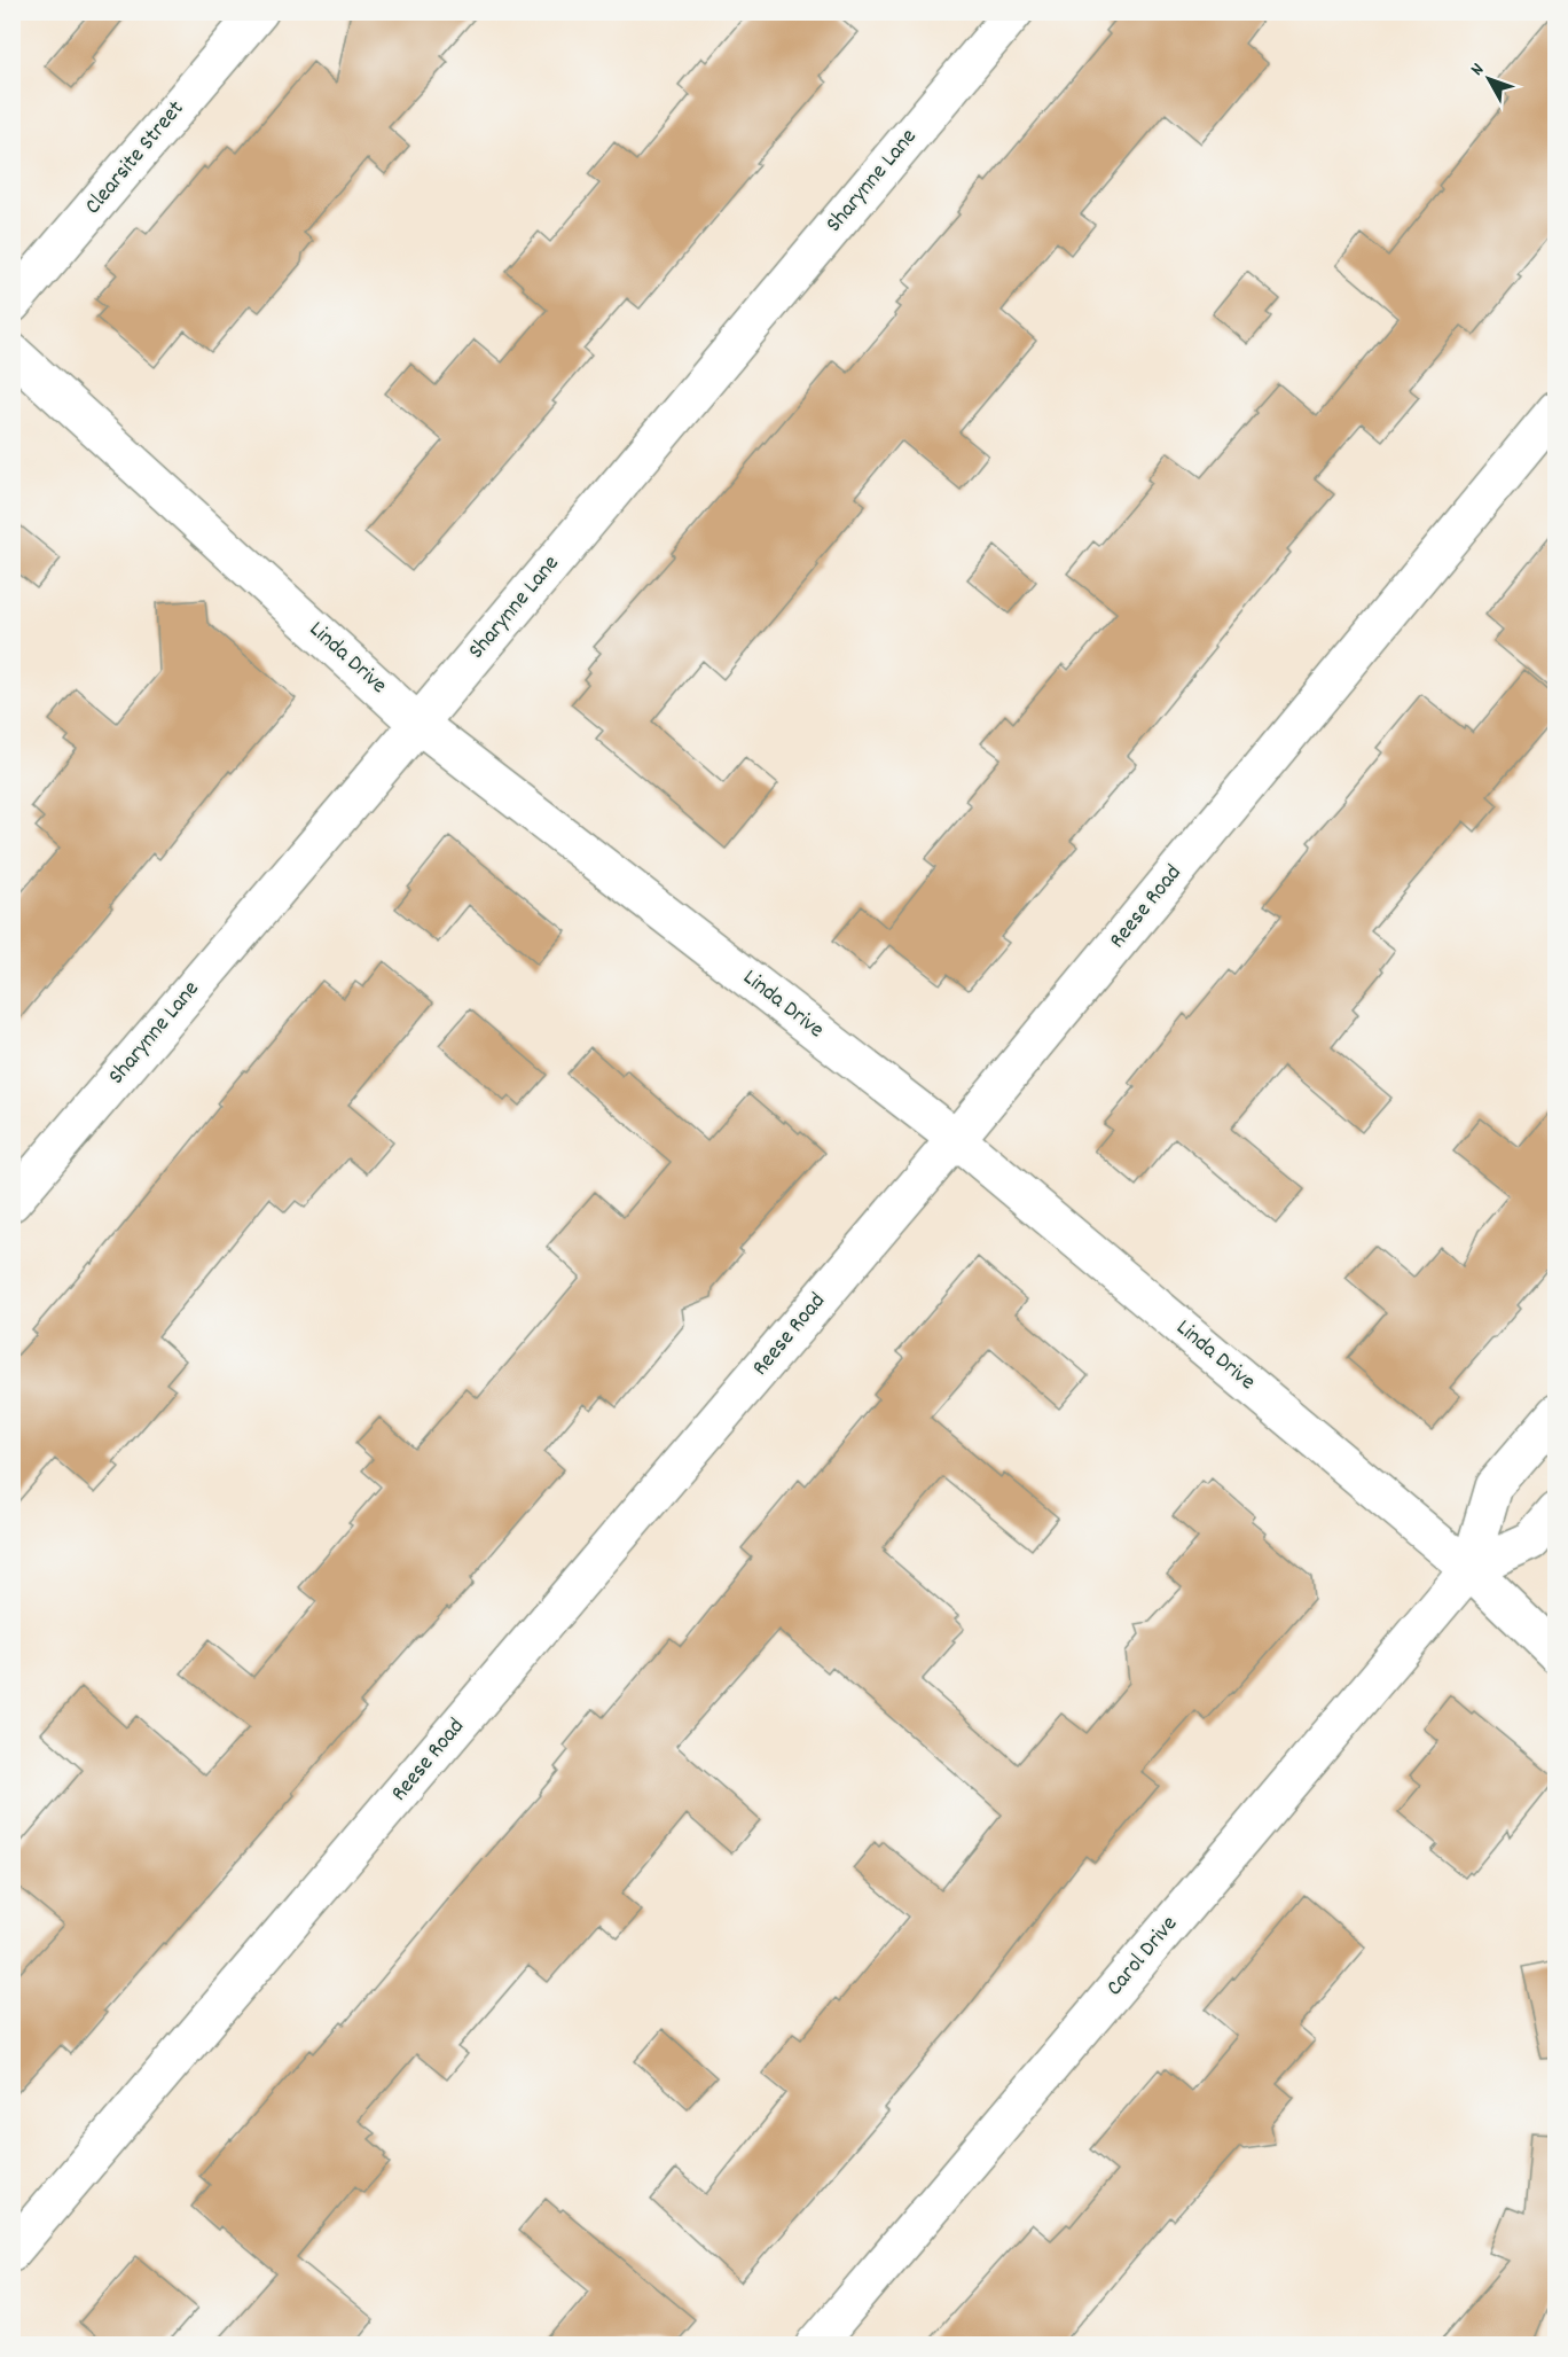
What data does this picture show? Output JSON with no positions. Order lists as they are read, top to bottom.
{
  "streets": {
    "street": [
      "Clearsite Street",
      "Sharynne Lane",
      "Linda Drive",
      "Reese Road",
      "Carol Drive"
    ]
  },
  "crossings": [
    ["Sharynne Lane", "Linda Drive"],
    ["Linda Drive", "Reese Road"],
    ["Linda Drive", "Carol Drive"]
  ],
  "north": "top left"
}
